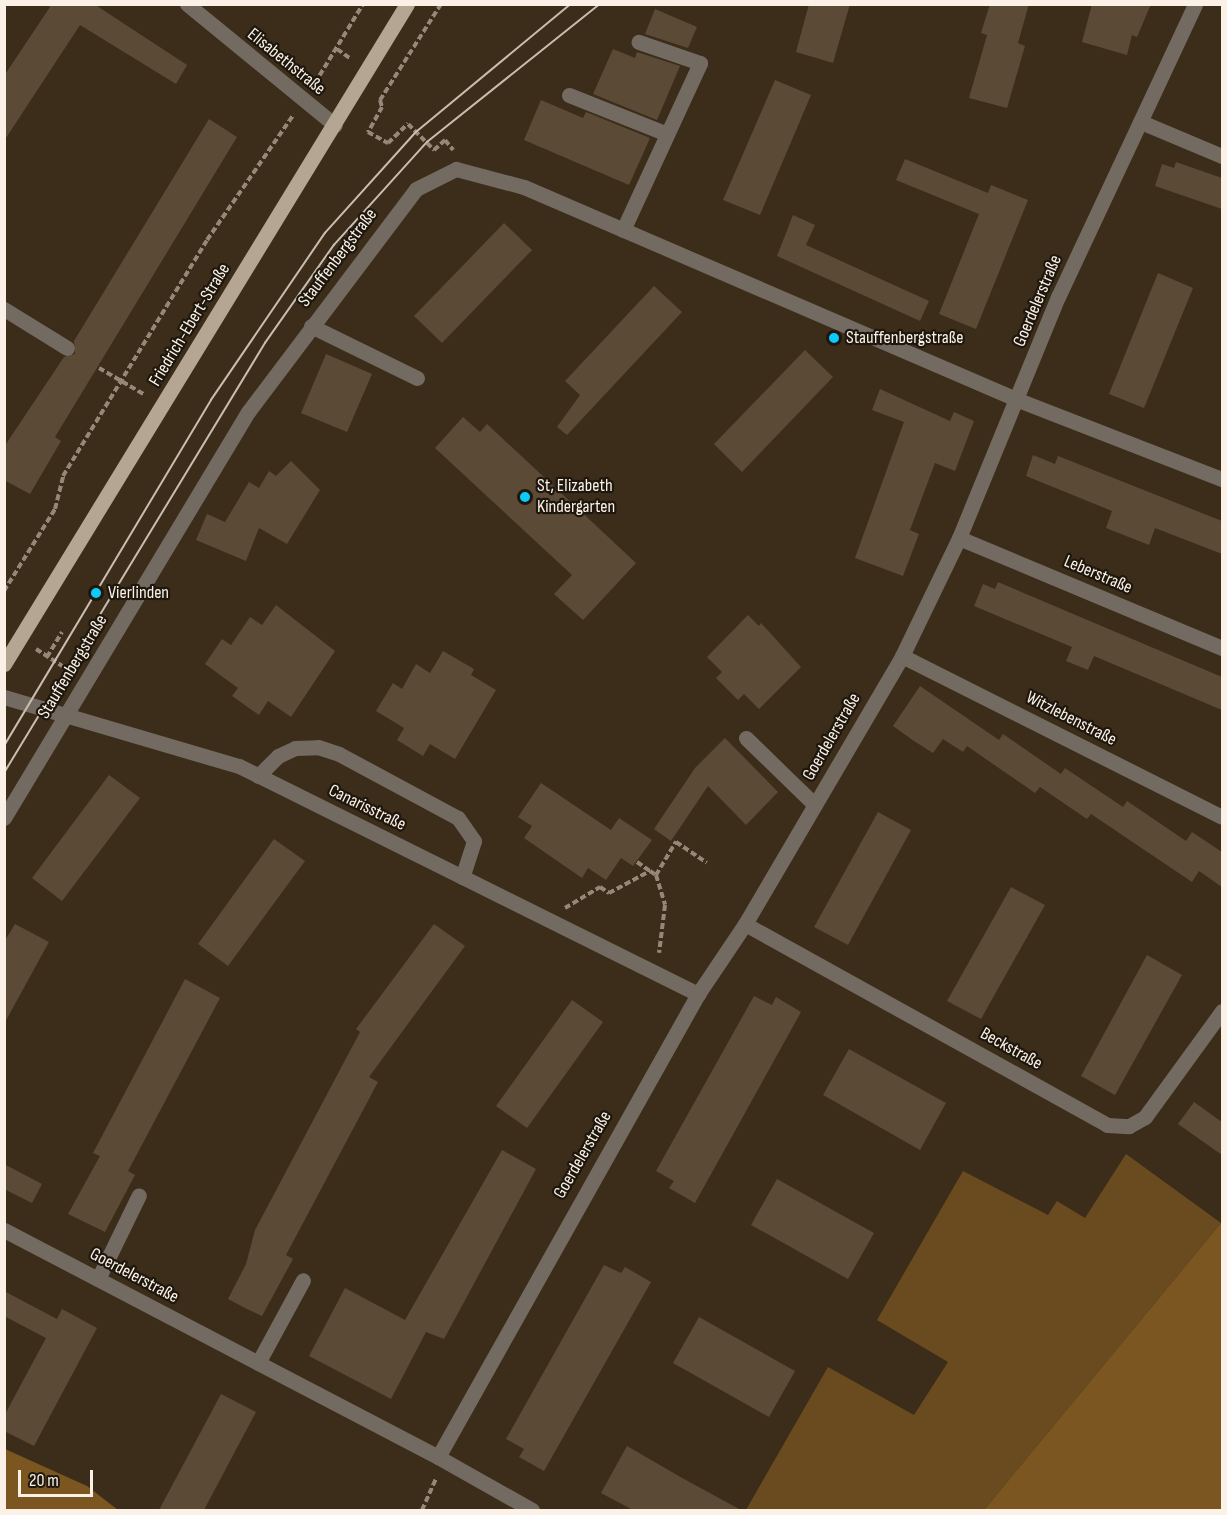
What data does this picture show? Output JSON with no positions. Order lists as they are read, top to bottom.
{
  "streets": {
    "main road": ["Friedrich-Ebert-Straße"],
    "street": [
      "Elisabethstraße",
      "Stauffenbergstraße",
      "Goerdelerstraße",
      "Leberstraße",
      "Witzlebenstraße",
      "Canarisstraße",
      "Beckstraße"
    ]
  },
  "crossings": [
    ["Elisabethstraße", "Friedrich-Ebert-Straße"],
    ["Stauffenbergstraße", "Canarisstraße"],
    ["Goerdelerstraße", "Leberstraße"],
    ["Goerdelerstraße", "Witzlebenstraße"],
    ["Goerdelerstraße", "Canarisstraße"],
    ["Goerdelerstraße", "Beckstraße"]
  ],
  "places": ["Stauffenbergstraße", "St, Elizabeth Kindergarten", "Vierlinden"],
  "scale_bar": "20 m"
}
